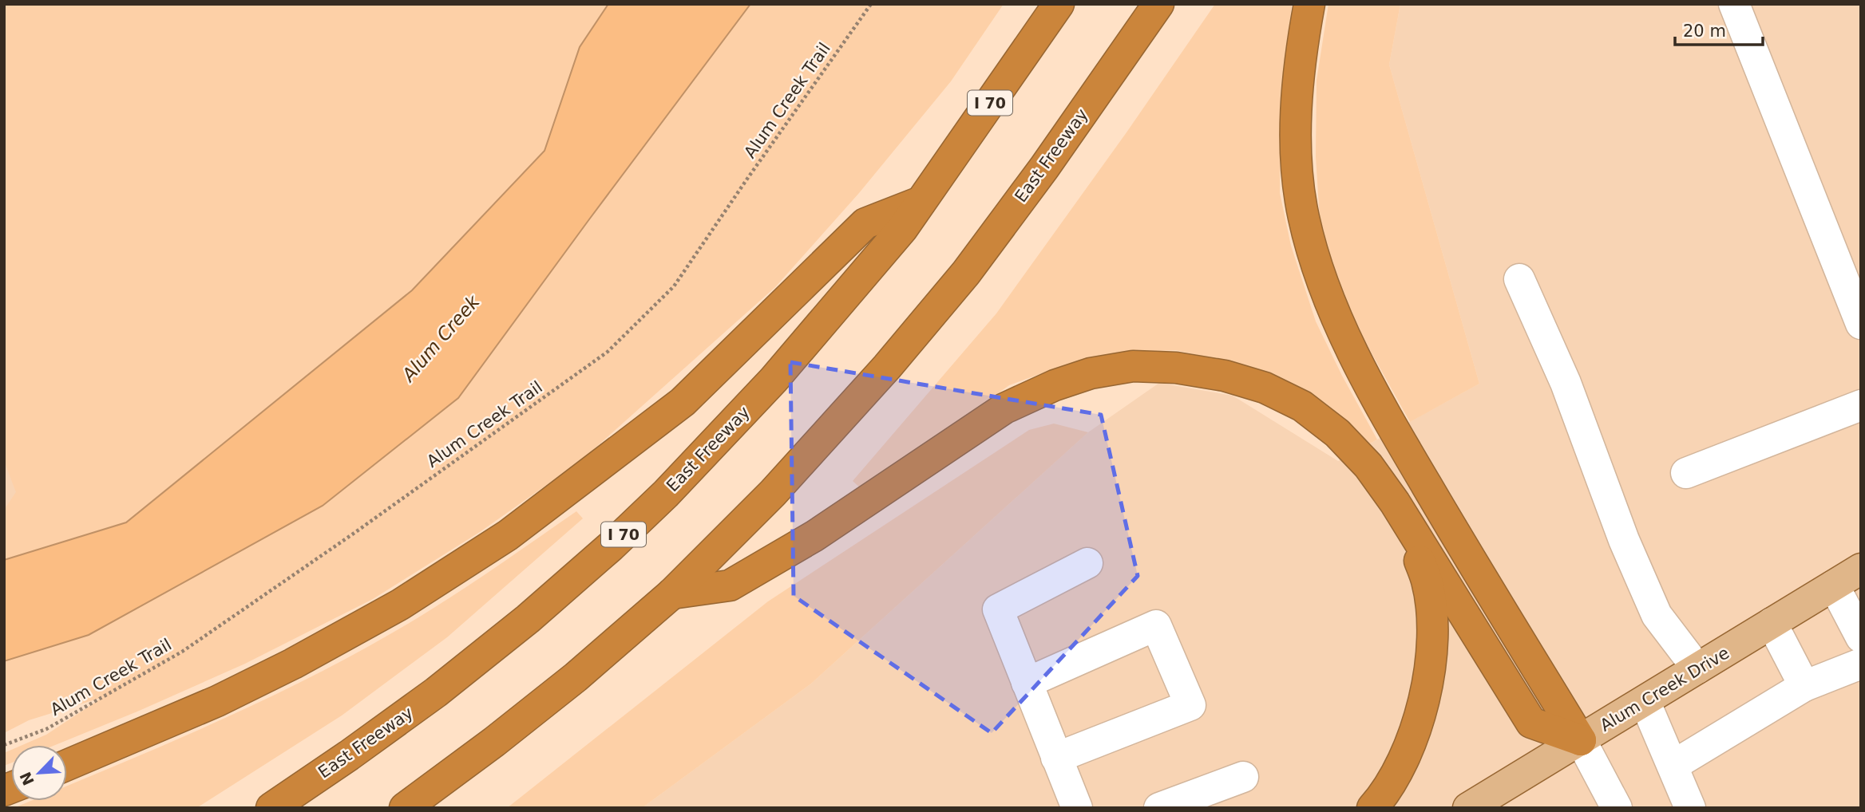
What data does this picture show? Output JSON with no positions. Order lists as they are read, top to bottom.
{
  "streets": {
    "highway": ["I 70", "East Freeway"],
    "main road": ["Alum Creek Drive"],
    "path": ["Alum Creek Trail"]
  },
  "water": ["Alum Creek"],
  "scale_bar": "20 m",
  "north": "bottom left"
}
